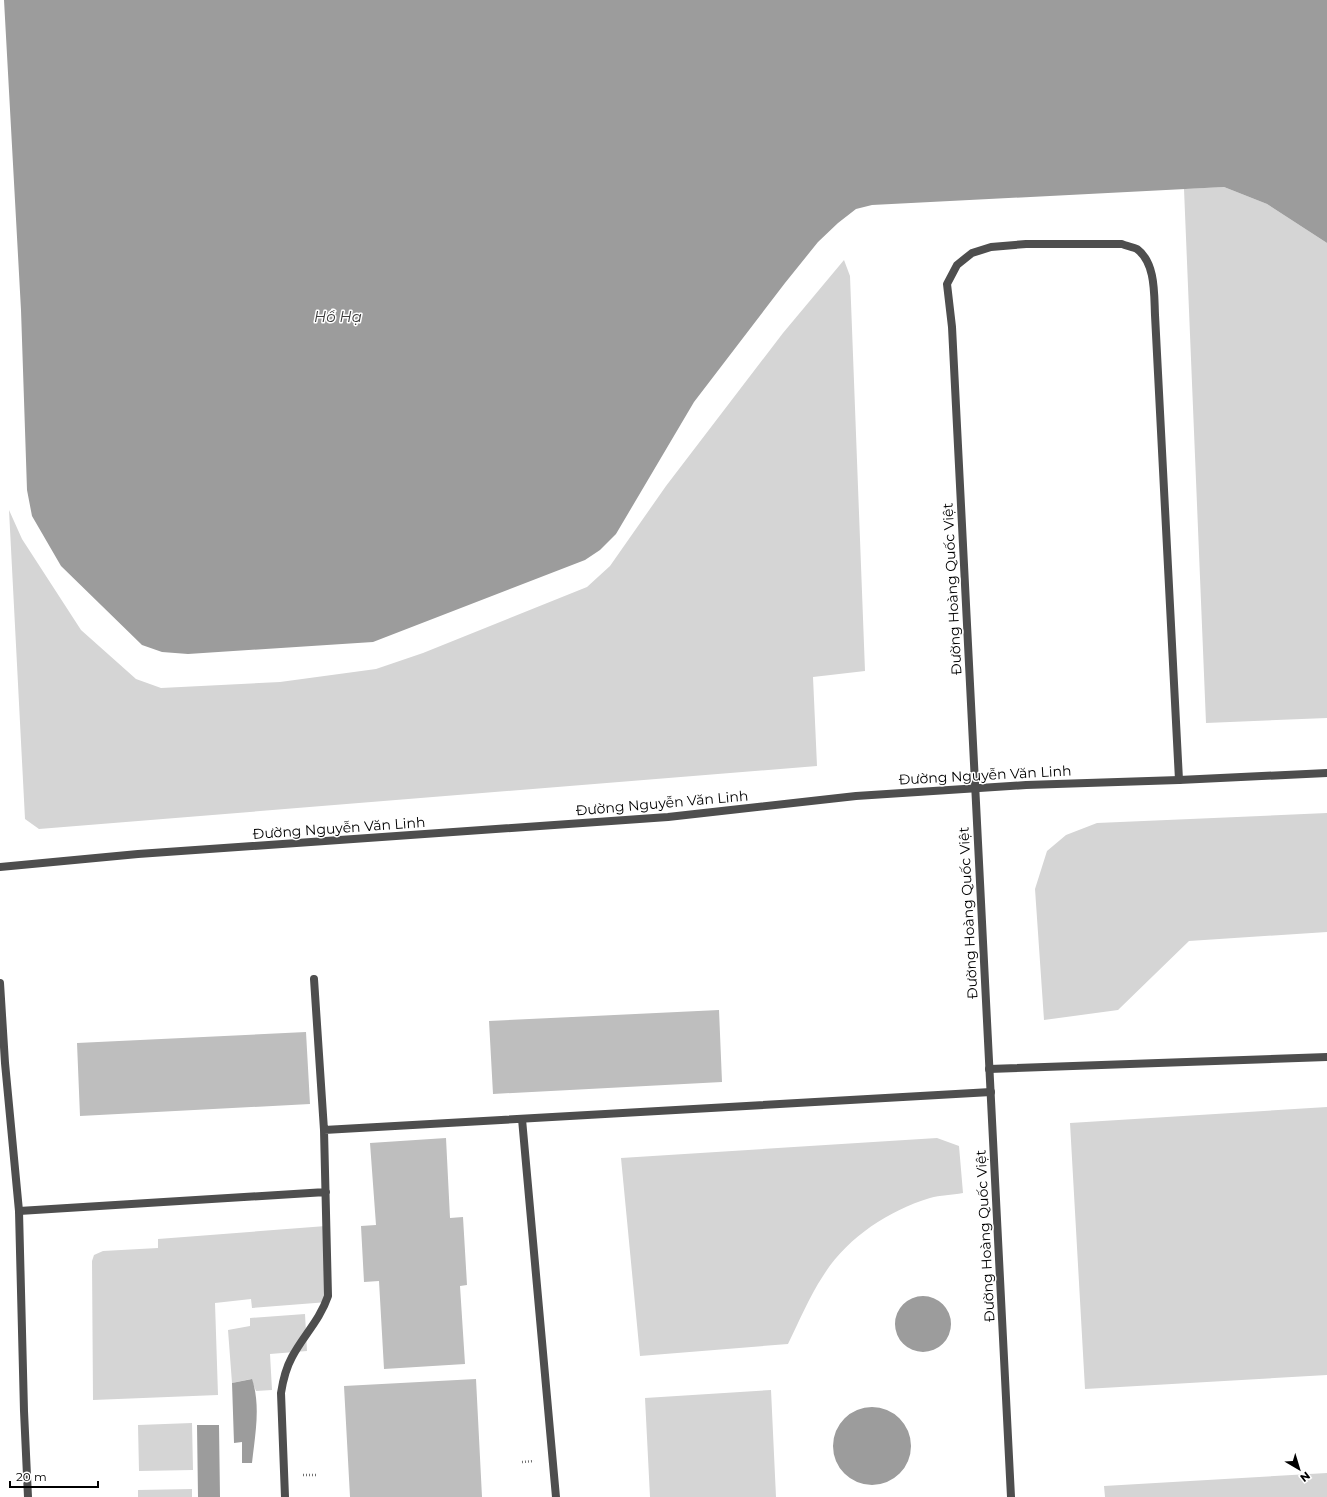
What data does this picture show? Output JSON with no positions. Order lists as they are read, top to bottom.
{
  "streets": {
    "street": ["Đường Hoàng Quốc Việt", "Đường Nguyễn Văn Linh"]
  },
  "crossings": [
    ["Đường Hoàng Quốc Việt", "Đường Nguyễn Văn Linh"]
  ],
  "water": ["Hồ Hạ"],
  "scale_bar": "20 m",
  "north": "bottom right"
}
